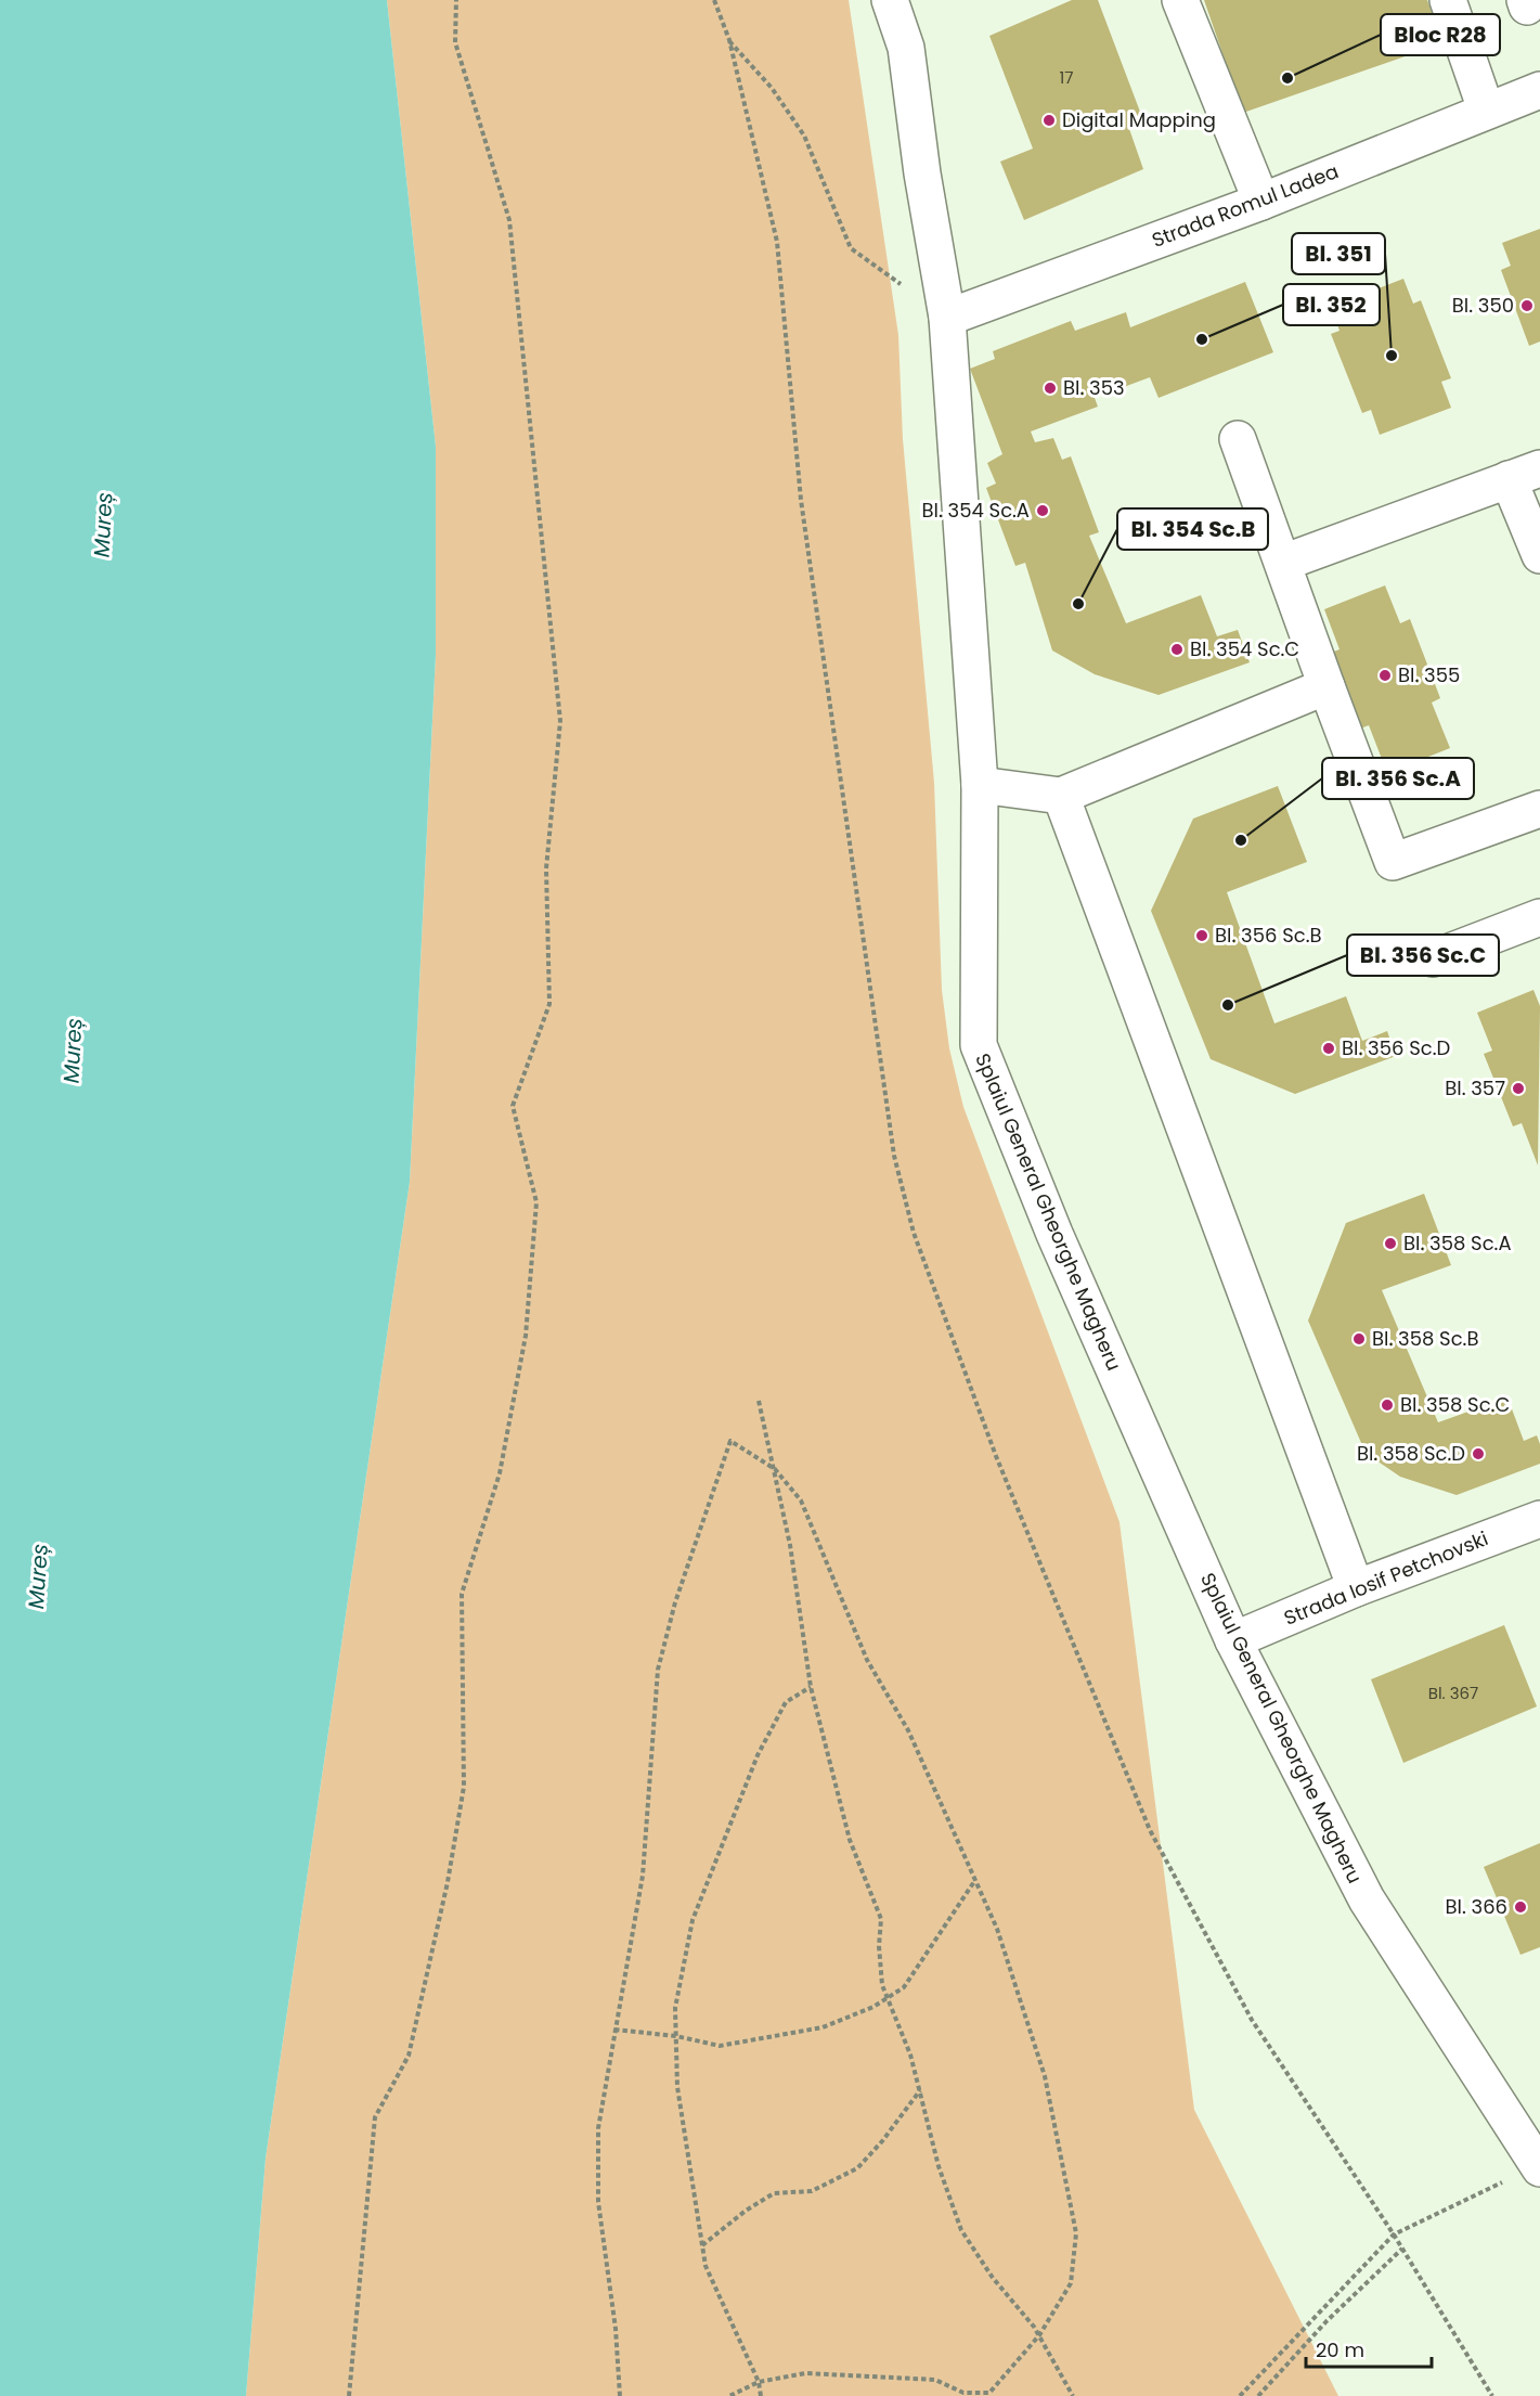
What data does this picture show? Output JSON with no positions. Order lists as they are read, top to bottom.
{
  "streets": {
    "street": ["Strada Romul Ladea", "Splaiul General Gheorghe Magheru", "Strada Iosif Petchovski"]
  },
  "crossings": [
    ["Strada Romul Ladea", "Splaiul General Gheorghe Magheru"],
    ["Splaiul General Gheorghe Magheru", "Strada Iosif Petchovski"]
  ],
  "water": ["Mureș"],
  "places": [
    "Bloc R28",
    "Digital Mapping",
    "Bl. 350",
    "Bl. 352",
    "Bl. 351",
    "Bl. 353",
    "Bl. 354 Sc.A",
    "Bl. 354 Sc.B",
    "Bl. 354 Sc.C",
    "Bl. 355",
    "Bl. 356 Sc.A",
    "Bl. 356 Sc.B",
    "Bl. 356 Sc.C",
    "Bl. 356 Sc.D",
    "Bl. 357",
    "Bl. 358 Sc.A",
    "Bl. 358 Sc.B",
    "Bl. 358 Sc.C",
    "Bl. 358 Sc.D",
    "Bl. 366"
  ],
  "house_numbers": ["17", "Bl. 367"],
  "scale_bar": "20 m"
}
